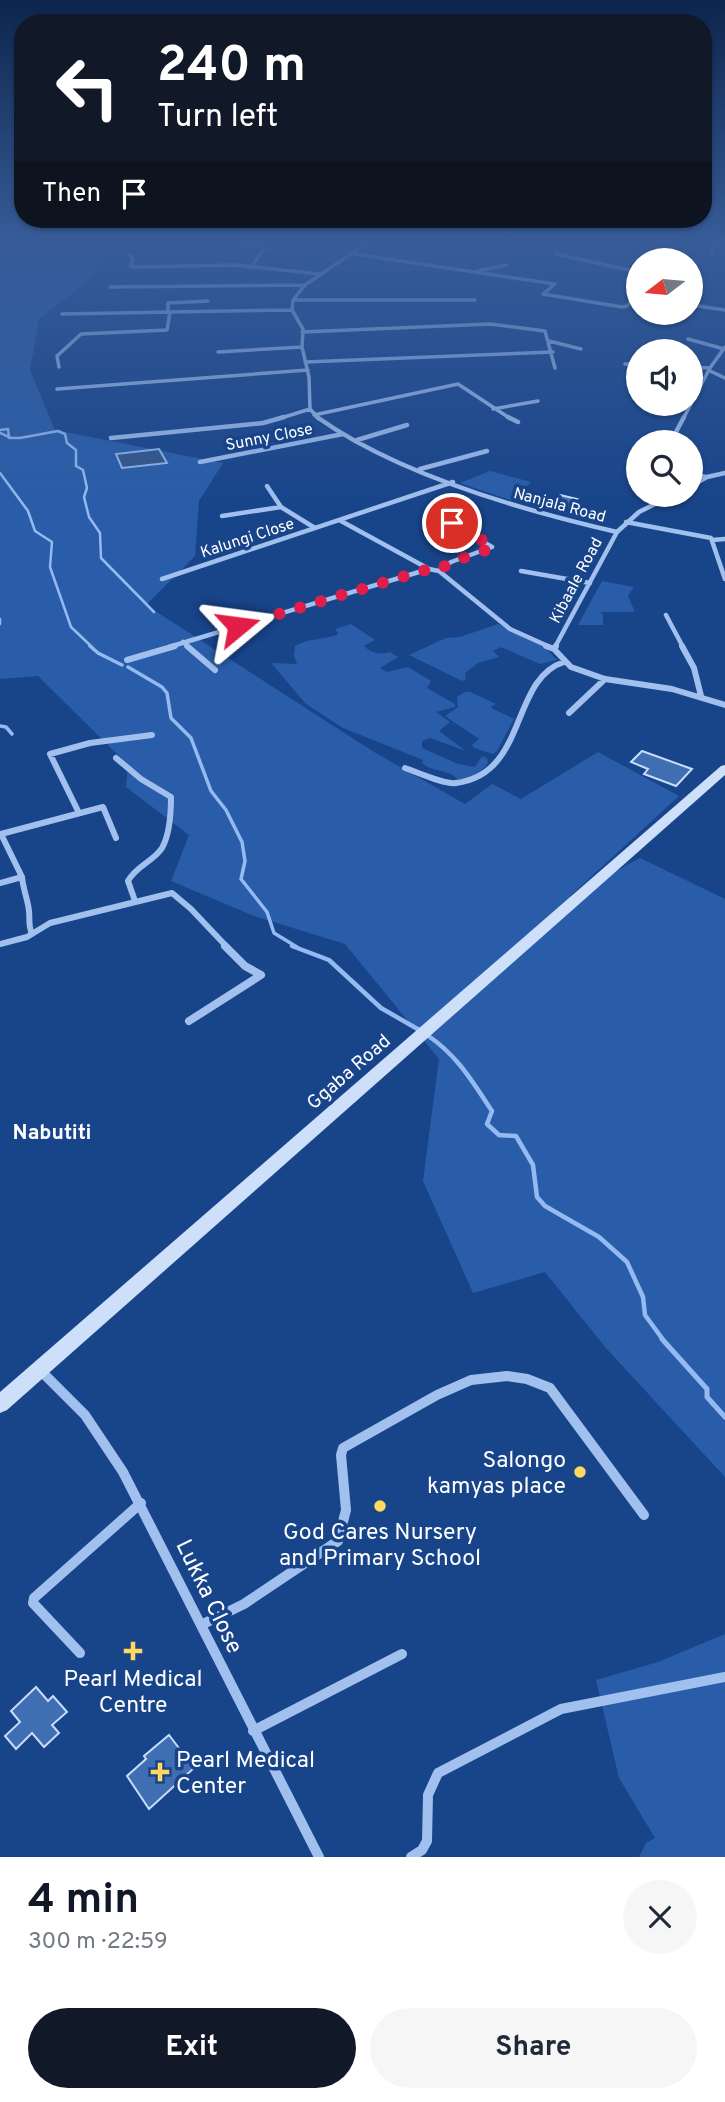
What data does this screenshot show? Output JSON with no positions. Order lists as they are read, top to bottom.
{
  "streets": {
    "main road": ["Ggaba Road"],
    "street": [
      "Sunny Close",
      "Nanjala Road",
      "Kalungi Close",
      "Kibaale Road",
      "Lukka Close"
    ]
  },
  "crossings": [
    ["Sunny Close", "Nanjala Road"],
    ["Nanjala Road", "Kalungi Close"],
    ["Nanjala Road", "Kibaale Road"],
    ["Ggaba Road", "Lukka Close"]
  ],
  "districts": ["Nabutiti"],
  "places": {
    "other": ["Salongo kamyas place", "God Cares Nursery and Primary School"],
    "health": ["Pearl Medical Centre", "Pearl Medical Center"]
  },
  "north": "left",
  "page": {
    "turn": ["240 m", "Turn left"],
    "then": "Then",
    "heading": ["4 min", "300 m · 22:59"],
    "buttons": ["Exit", "Share"]
  }
}
